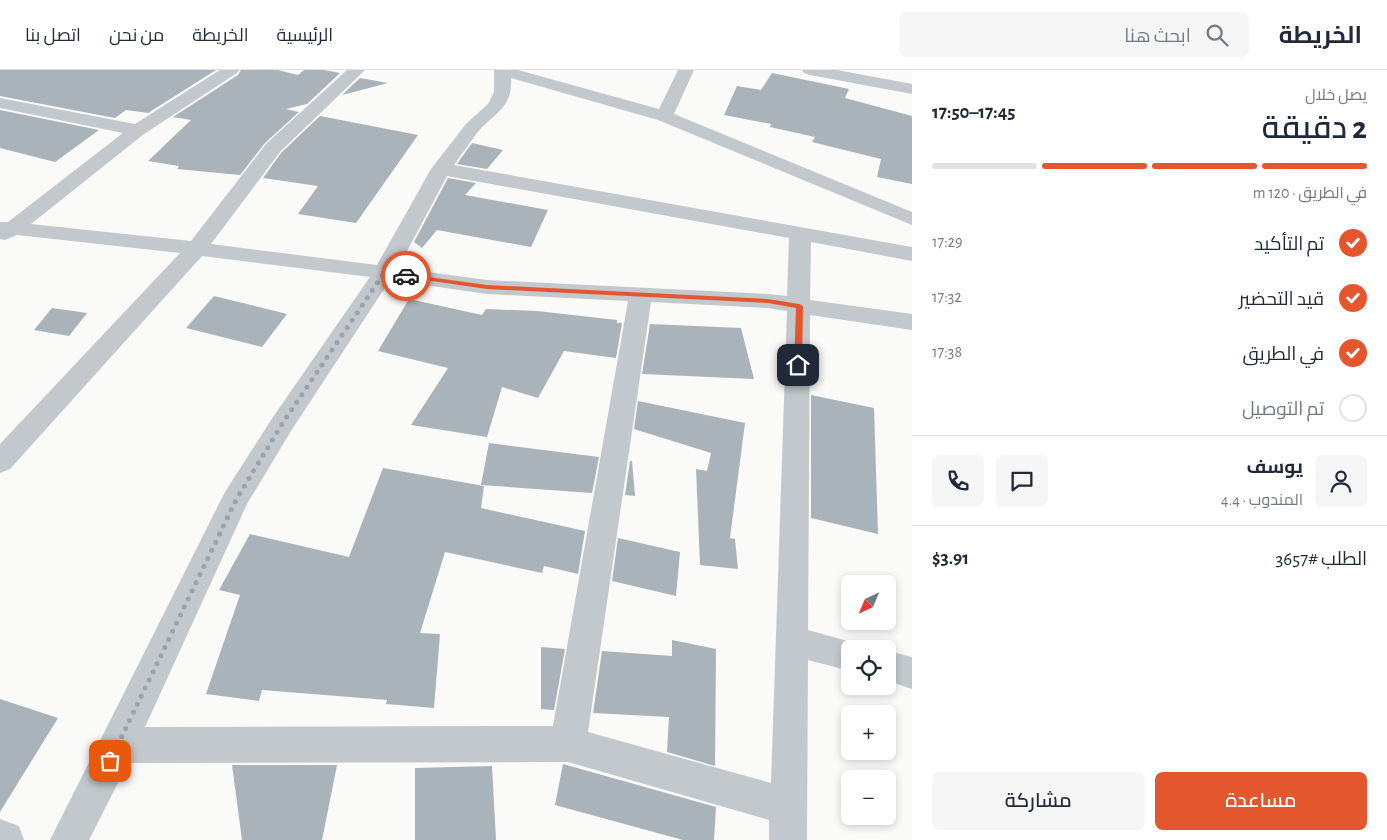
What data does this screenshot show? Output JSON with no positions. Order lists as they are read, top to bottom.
{
  "north": "bottom left",
  "page": {
    "header": "الخريطة",
    "search": "ابحث هنا",
    "nav": [
      "الرئيسية",
      "الخريطة",
      "من نحن",
      "اتصل بنا"
    ],
    "heading": ["2 دقيقة", "يصل خلال", "17:45–17:50"],
    "panel": [
      "يوسف",
      "المندوب · 4.4",
      "الطلب #3657",
      "$3.91"
    ],
    "bar": "في الطريق · 120 m",
    "list": [
      ["تم التأكيد", "17:29"],
      ["قيد التحضير", "17:32"],
      ["في الطريق", "17:38"],
      "تم التوصيل"
    ],
    "map_buttons": ["+", "−"],
    "buttons": ["مساعدة", "مشاركة"]
  }
}
